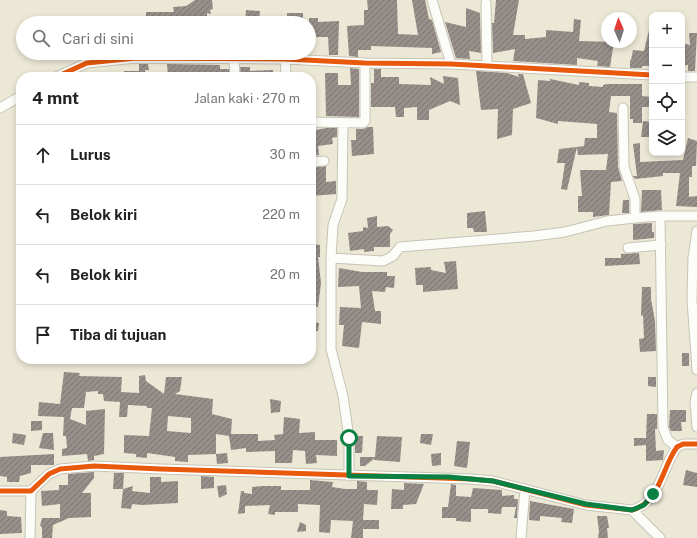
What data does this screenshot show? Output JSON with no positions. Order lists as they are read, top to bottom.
{
  "north": "top",
  "page": {
    "map_buttons": ["+", "−"],
    "search": "Cari di sini",
    "heading": ["4 mnt", "Jalan kaki · 270 m"],
    "list": [
      ["Lurus", "30 m"],
      ["Belok kiri", "220 m"],
      ["Belok kiri", "20 m"],
      "Tiba di tujuan"
    ]
  }
}
